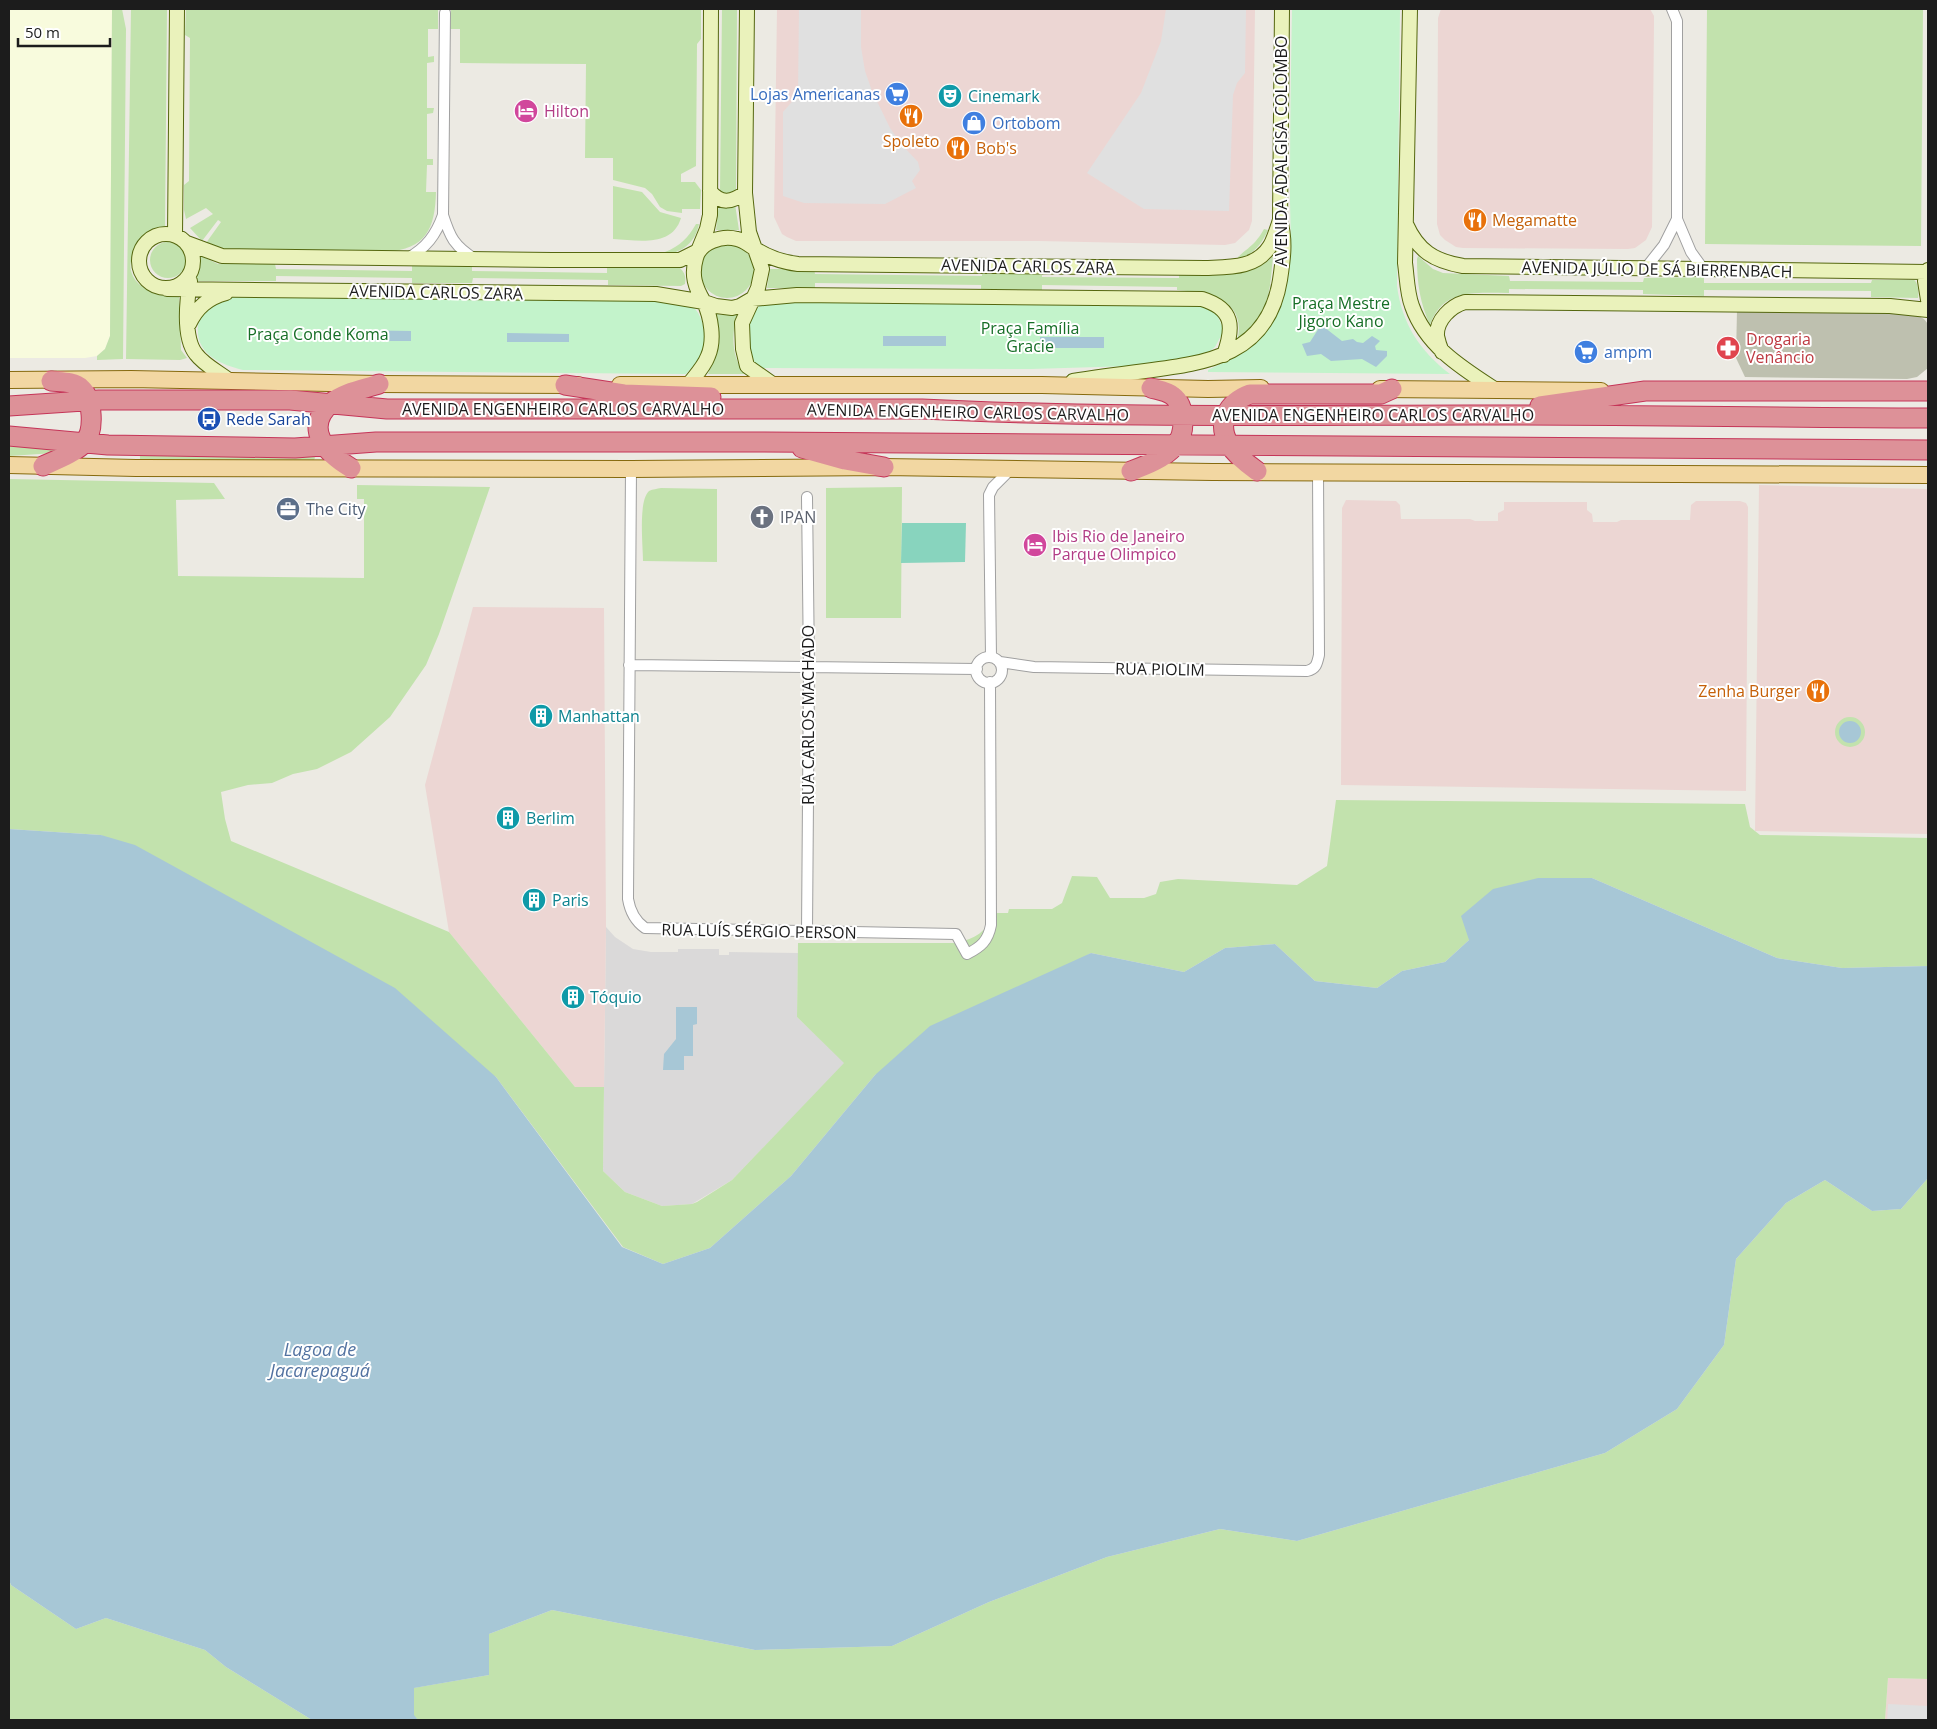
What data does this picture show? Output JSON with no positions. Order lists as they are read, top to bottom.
{
  "streets": {
    "highway": ["AVENIDA ENGENHEIRO CARLOS CARVALHO"],
    "street": [
      "AVENIDA ADALGISA COLOMBO",
      "AVENIDA CARLOS ZARA",
      "AVENIDA JÚLIO DE SÁ BIERRENBACH",
      "RUA PIOLIM",
      "RUA CARLOS MACHADO",
      "RUA LUÍS SÉRGIO PERSON"
    ]
  },
  "crossings": [
    ["AVENIDA ADALGISA COLOMBO", "AVENIDA CARLOS ZARA"],
    ["AVENIDA ADALGISA COLOMBO", "AVENIDA ENGENHEIRO CARLOS CARVALHO"],
    ["RUA PIOLIM", "RUA LUÍS SÉRGIO PERSON"],
    ["RUA CARLOS MACHADO", "RUA LUÍS SÉRGIO PERSON"]
  ],
  "water": ["Lagoa de Jacarepaguá"],
  "parks": ["Praça Mestre Jigoro Kano", "Praça Família Gracie", "Praça Conde Koma"],
  "places": {
    "supermarket": ["Lojas Americanas", "ampm"],
    "theatre": ["Cinemark"],
    "hotel": ["Hilton", "Ibis Rio de Janeiro Parque Olimpico"],
    "restaurant": [
      "Spoleto",
      "Bob's",
      "Megamatte",
      "Zenha Burger"
    ],
    "shop": ["Ortobom"],
    "pharmacy": ["Drogaria Venâncio"],
    "bus stop": ["Rede Sarah"],
    "office": ["The City"],
    "church": ["IPAN"],
    "building": [
      "Manhattan",
      "Berlim",
      "Paris",
      "Tóquio"
    ]
  },
  "scale_bar": "50 m"
}
